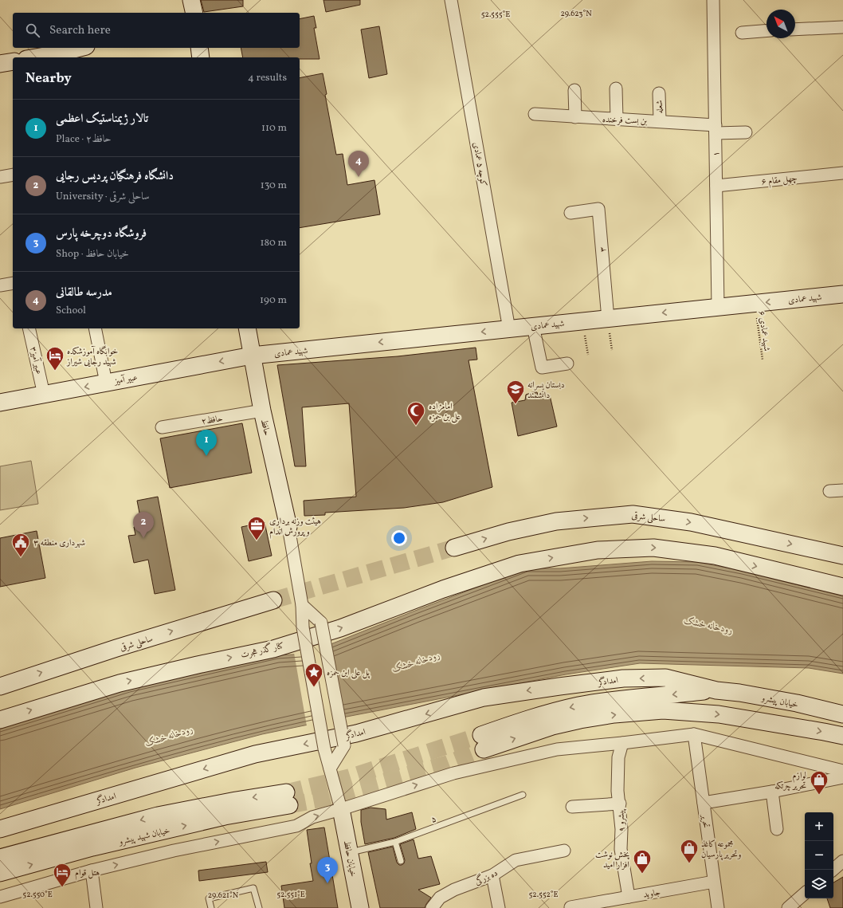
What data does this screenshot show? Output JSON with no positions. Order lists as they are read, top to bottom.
{
  "streets": {
    "main road": [
      "شهید عمادی",
      "عبیر آمیز",
      "حافظ",
      "ساحلی شرقی",
      "کنار گذر هجرت",
      "امدادگر",
      "خیابان پیشرو",
      "خیابان شهید پیشرو",
      "خیابان حافظ"
    ],
    "street": [
      "شعله",
      "بن بست فرخنده",
      "۱",
      "کوچه ۵ عمادی",
      "چهل مقام ۶",
      "۳",
      "۳عبیر آمیز",
      "۲حافظ",
      "پیشرو ۹",
      "تحریر",
      "ده بزرگی",
      "جاوید"
    ],
    "lane": ["۵"],
    "path": ["۶ شهید عمادی"]
  },
  "crossings": [
    ["شعله", "بن بست فرخنده"],
    ["بن بست فرخنده", "۱"],
    ["۱", "چهل مقام ۶"],
    ["۱", "شهید عمادی"],
    ["کوچه ۵ عمادی", "شهید عمادی"],
    ["۳", "شهید عمادی"],
    ["شهید عمادی", "۶ شهید عمادی"],
    ["شهید عمادی", "عبیر آمیز"],
    ["شهید عمادی", "حافظ"],
    ["۳عبیر آمیز", "عبیر آمیز"],
    ["عبیر آمیز", "حافظ"],
    ["۲حافظ", "حافظ"],
    ["امدادگر", "خیابان پیشرو"],
    ["۵", "خیابان حافظ"],
    ["پیشرو ۹", "جاوید"],
    ["تحریر", "جاوید"]
  ],
  "one_way": [
    "شهید عمادی",
    "عبیر آمیز",
    "ساحلی شرقی",
    "کنار گذر هجرت",
    "امدادگر"
  ],
  "water": ["رودخانه خشک"],
  "places": {
    "hotel": ["خوابگاه آموزشکده شهید رجایی شیراز", "هتل قوام"],
    "school or university": ["دبستان پسرانه دانشمند"],
    "mosque": ["امامزاده علی بن حمزه"],
    "office": ["هیئت وزنه برداری و پرورش اندام"],
    "public building": ["شهرداری منطقه ۳"],
    "place": ["پل علی ابن حمزه"],
    "shop": ["لوازم تحریر چرتکه", "مجموعه کاغذ وتحریر پارسیان", "پخش نوشت افزار امید"]
  },
  "north": "top left",
  "page": {
    "search": "Search here",
    "heading": ["Nearby", "4 results"],
    "list": [
      {
        "mark": "1",
        "name": "تالار ژیمناستیک اعظمی",
        "note": "Place · ۲حافظ",
        "value": "110 m"
      },
      {
        "mark": "2",
        "name": "دانشگاه فرهنگیان پردیس رجایی",
        "note": "University · ساحلی شرقی",
        "value": "130 m"
      },
      {
        "mark": "3",
        "name": "فروشگاه دوچرخه پارس",
        "note": "Shop · خیابان حافظ",
        "value": "180 m"
      },
      {
        "mark": "4",
        "name": "مدرسه طالقانی",
        "note": "School",
        "value": "190 m"
      }
    ],
    "pins": [
      "4",
      "1",
      "2",
      "3"
    ],
    "map_buttons": ["+", "−"]
  },
  "coordinates": [
    "29.623°N",
    "52.555°E",
    "52.550°E",
    "52.551°E",
    "52.552°E",
    "29.621°N"
  ]
}
